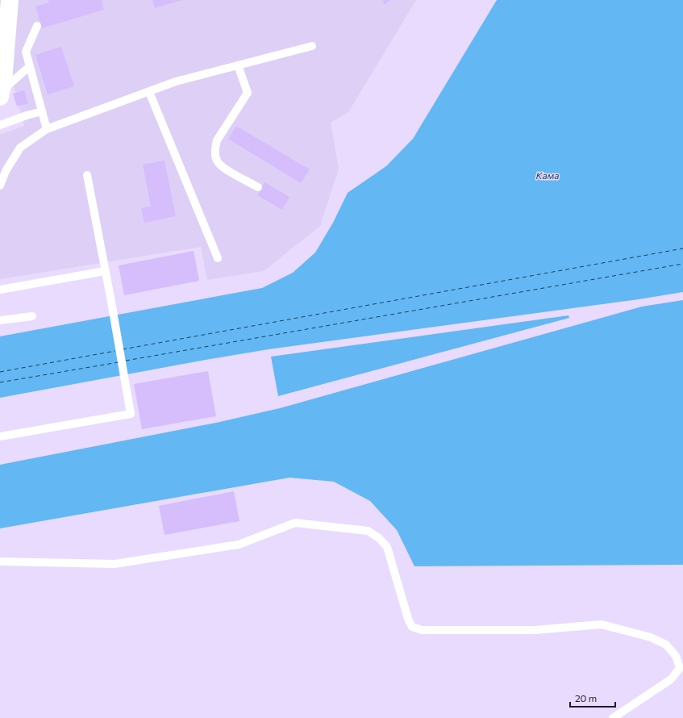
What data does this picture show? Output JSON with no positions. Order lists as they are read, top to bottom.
{
  "water": ["Кама"],
  "scale_bar": "20 m"
}
